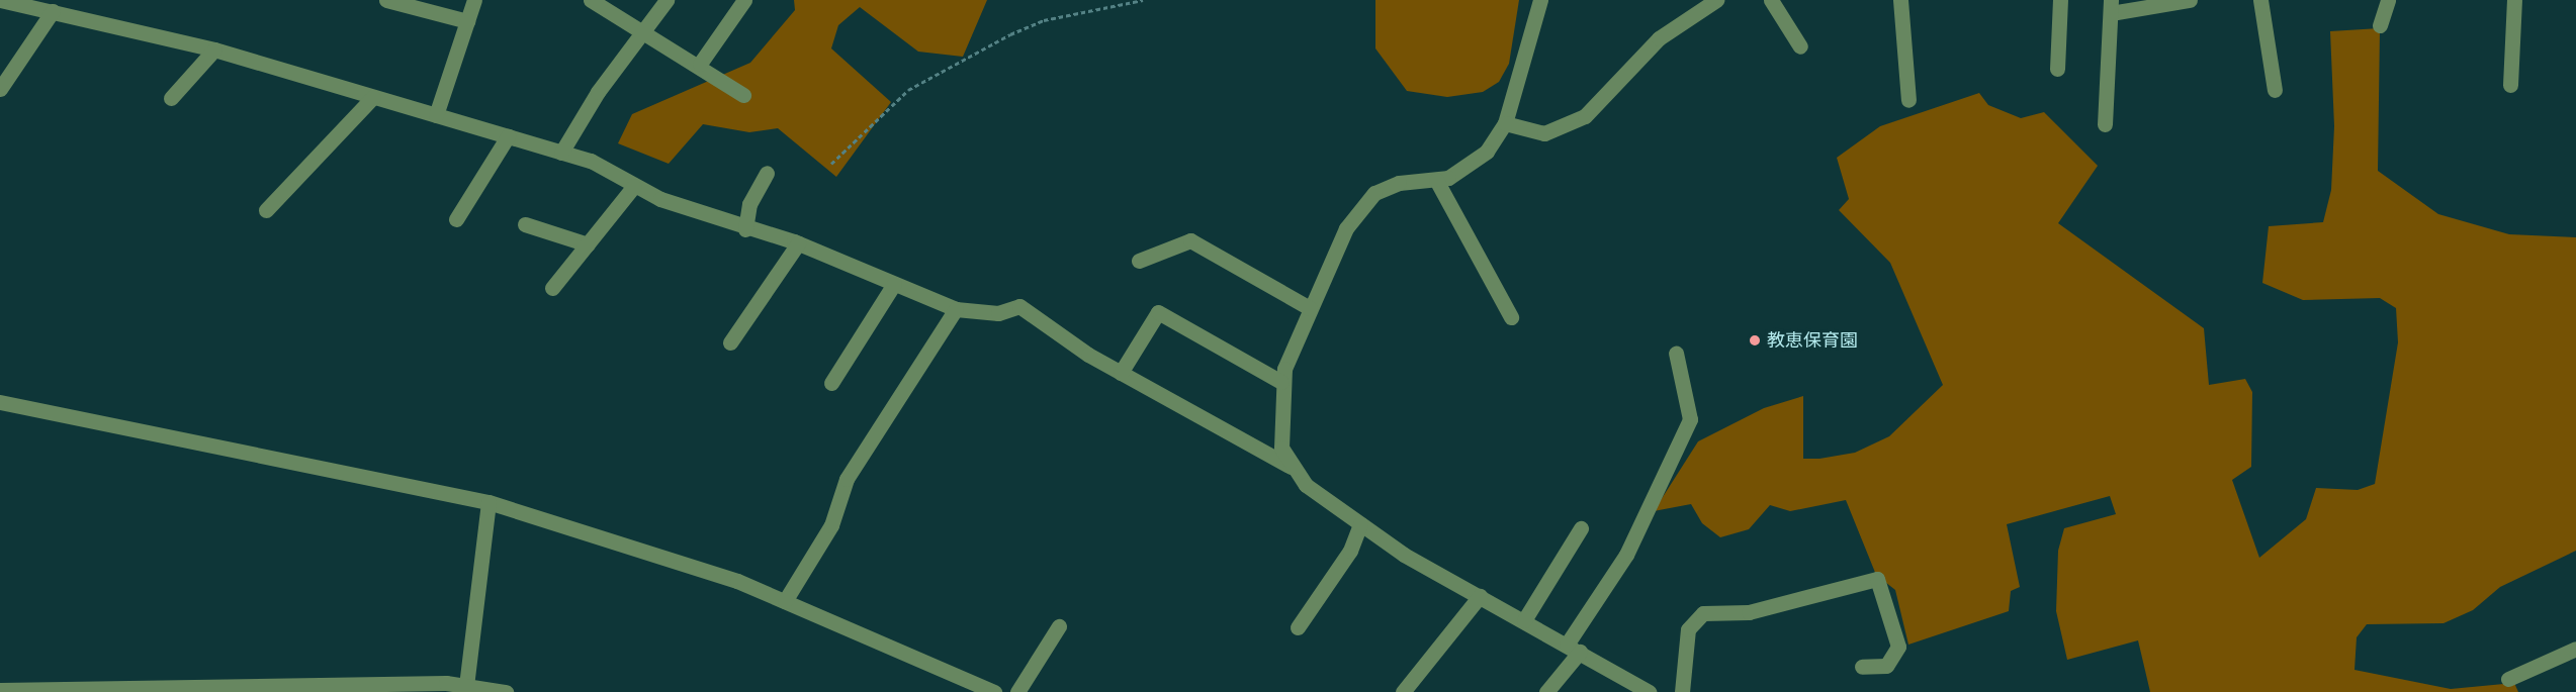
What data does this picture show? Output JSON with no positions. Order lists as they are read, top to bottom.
{
  "places": ["教恵保育園"]
}
